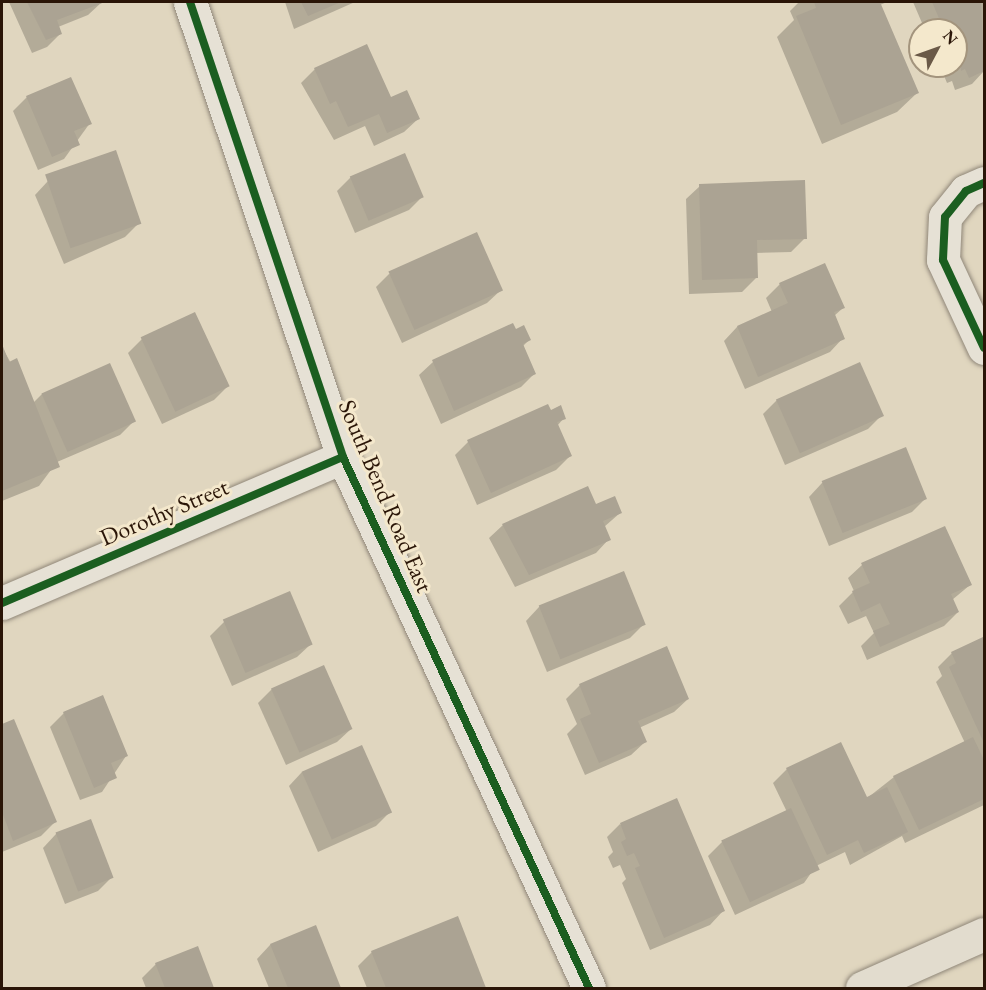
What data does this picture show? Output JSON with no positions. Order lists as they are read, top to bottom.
{
  "streets": {
    "street": ["South Bend Road East", "Dorothy Street"]
  },
  "crossings": [
    ["South Bend Road East", "Dorothy Street"]
  ],
  "north": "top right"
}
